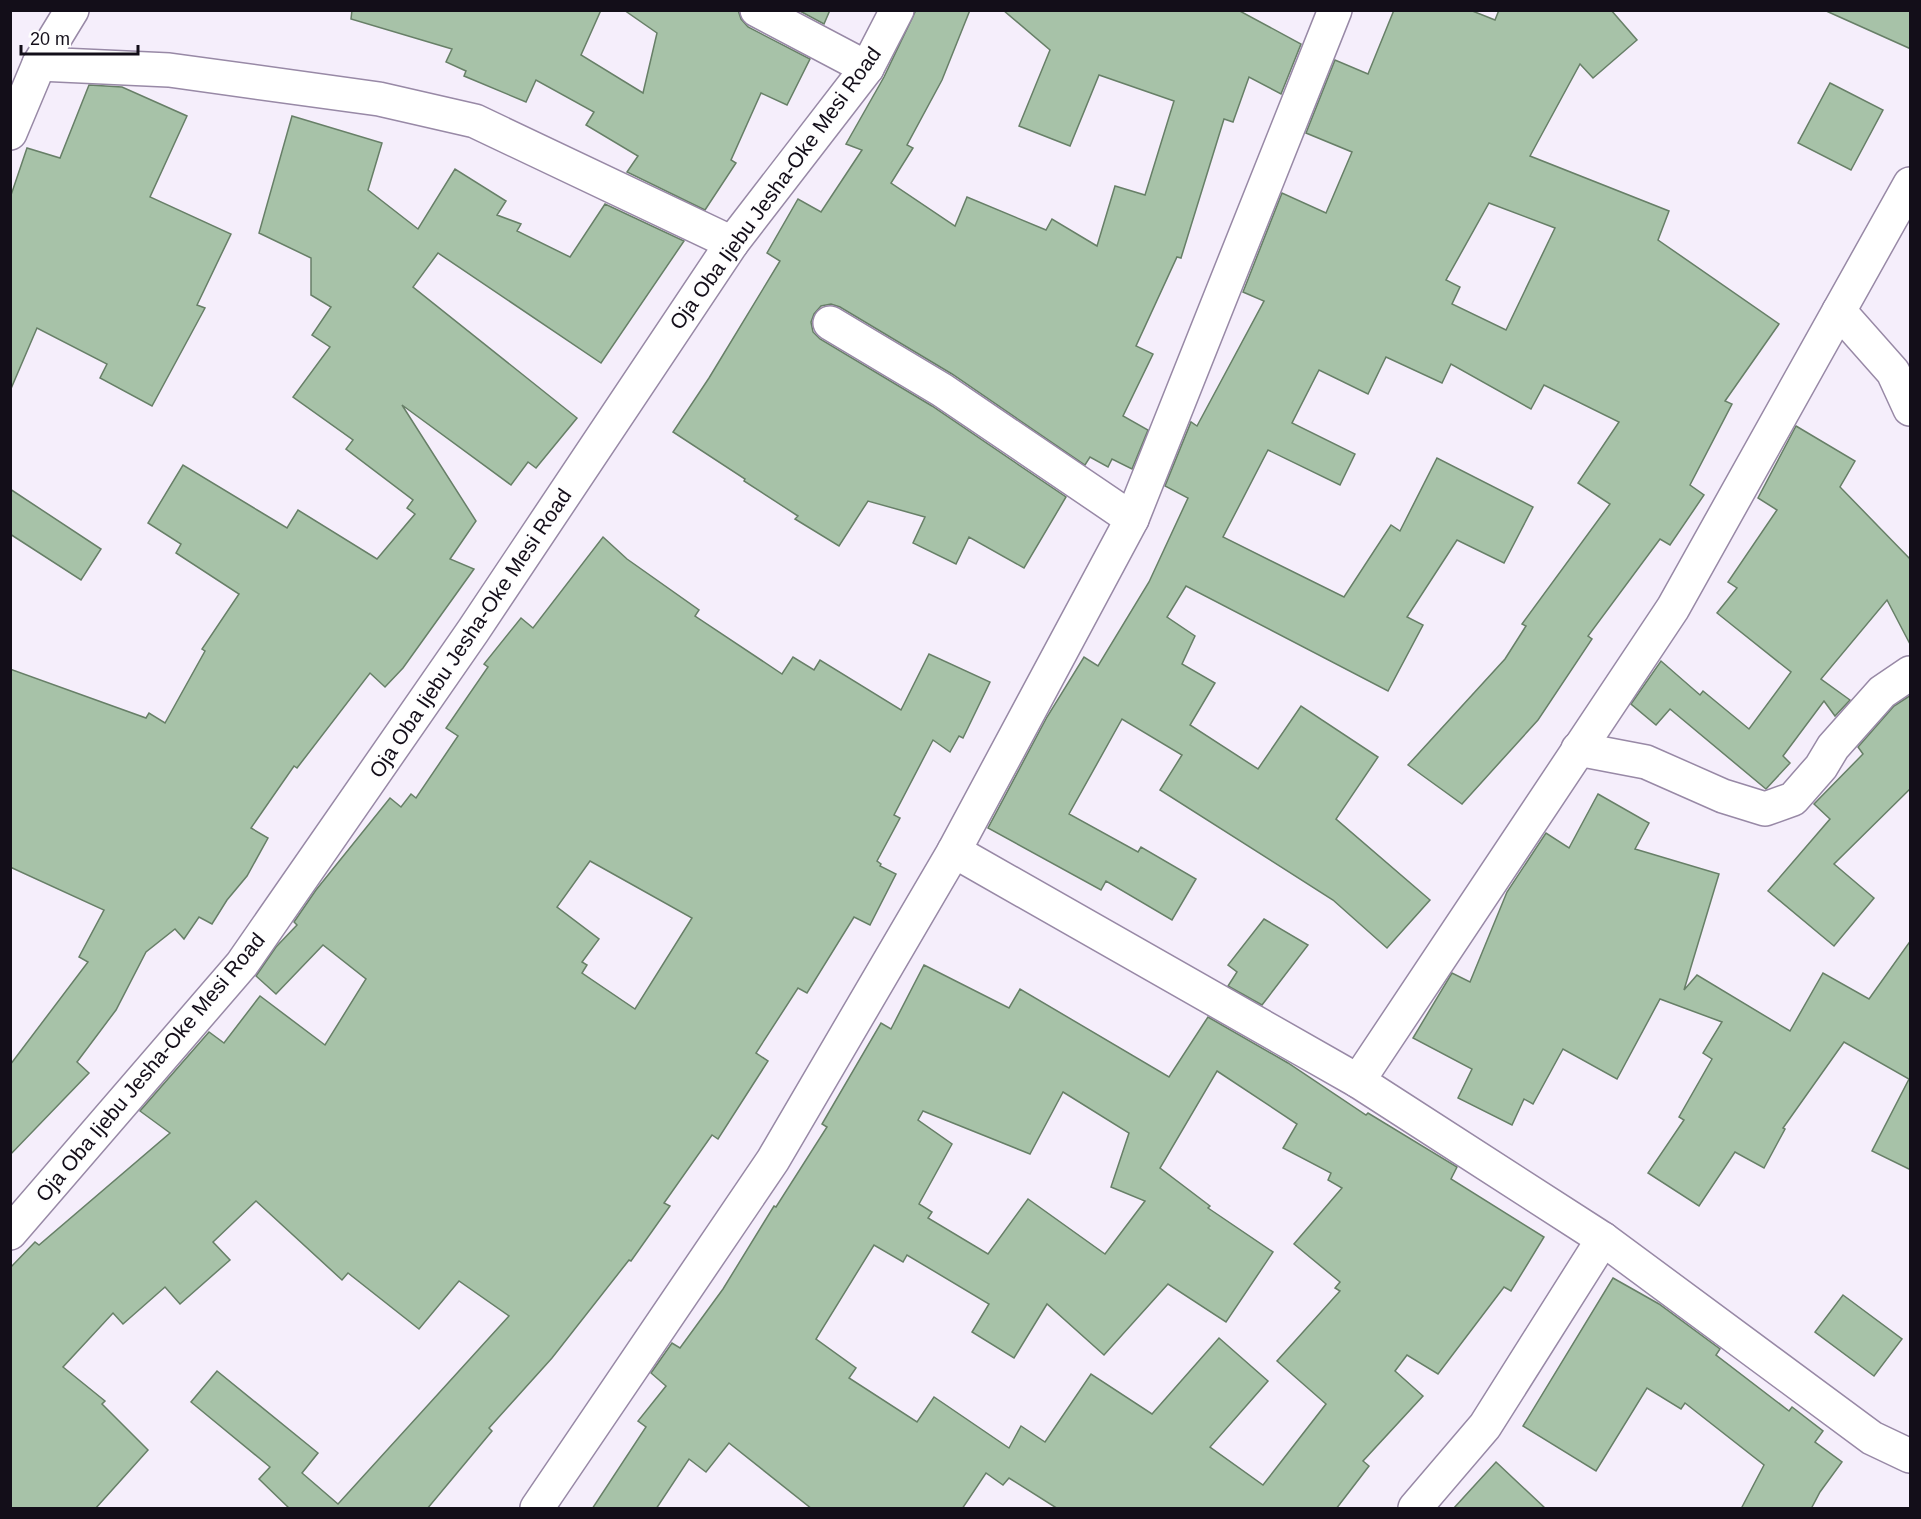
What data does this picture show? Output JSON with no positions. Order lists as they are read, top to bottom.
{
  "streets": {
    "street": ["Oja Oba Ijebu Jesha-Oke Mesi Road"]
  },
  "scale_bar": "20 m"
}
